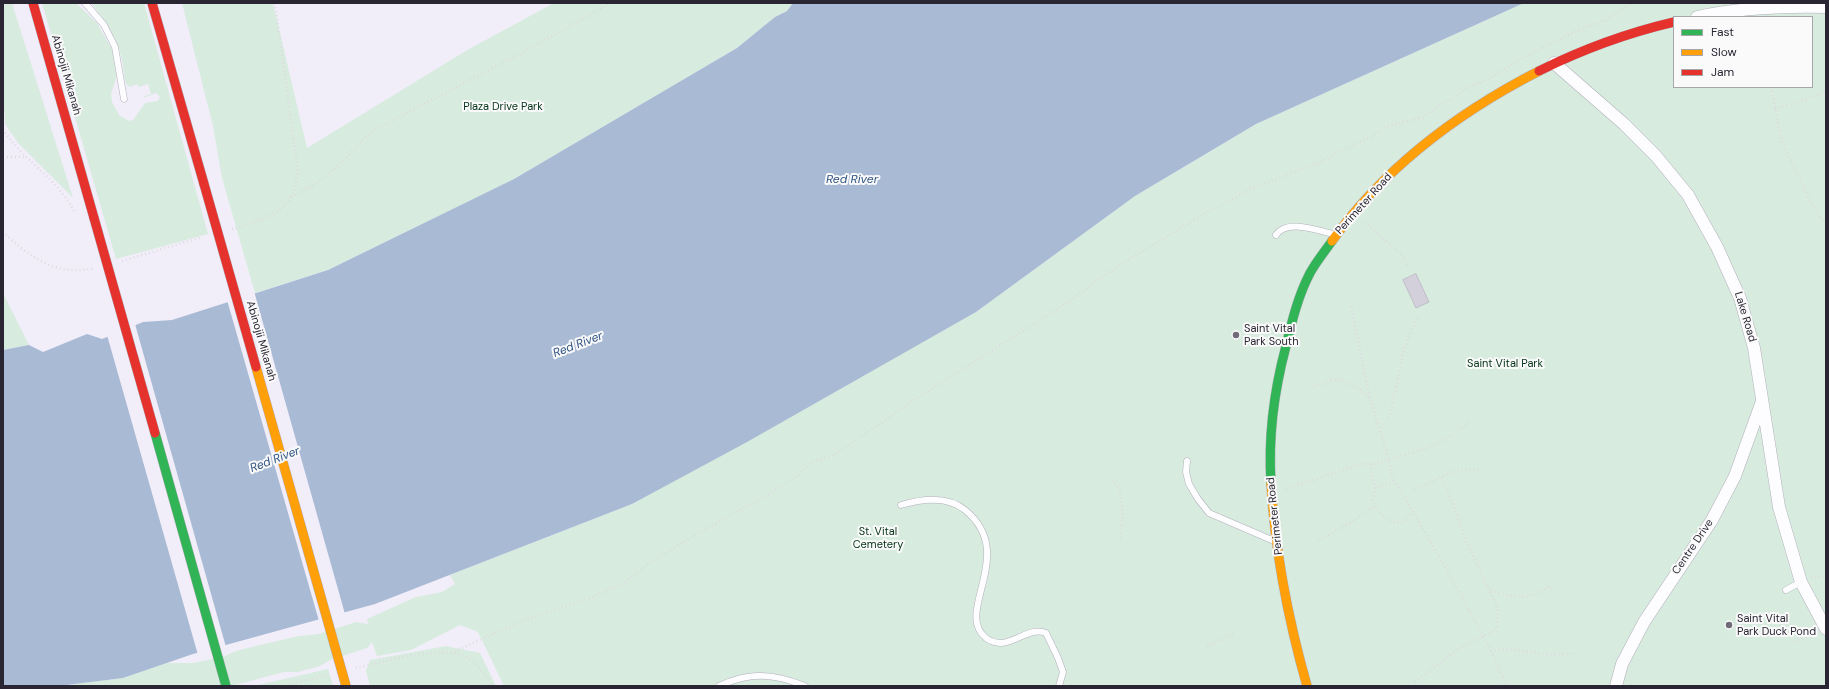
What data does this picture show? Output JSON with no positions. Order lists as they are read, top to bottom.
{
  "streets": {
    "main road": ["Abinojii Mikanah", "Perimeter Road"],
    "street": ["Lake Road", "Centre Drive"]
  },
  "crossings": [
    ["Perimeter Road", "Lake Road"],
    ["Lake Road", "Centre Drive"]
  ],
  "water": ["Red River"],
  "parks": ["Plaza Drive Park", "Saint Vital Park", "St. Vital Cemetery"],
  "places": ["Saint Vital Park South", "Saint Vital Park Duck Pond"],
  "legend": ["Fast", "Slow", "Jam"]
}
